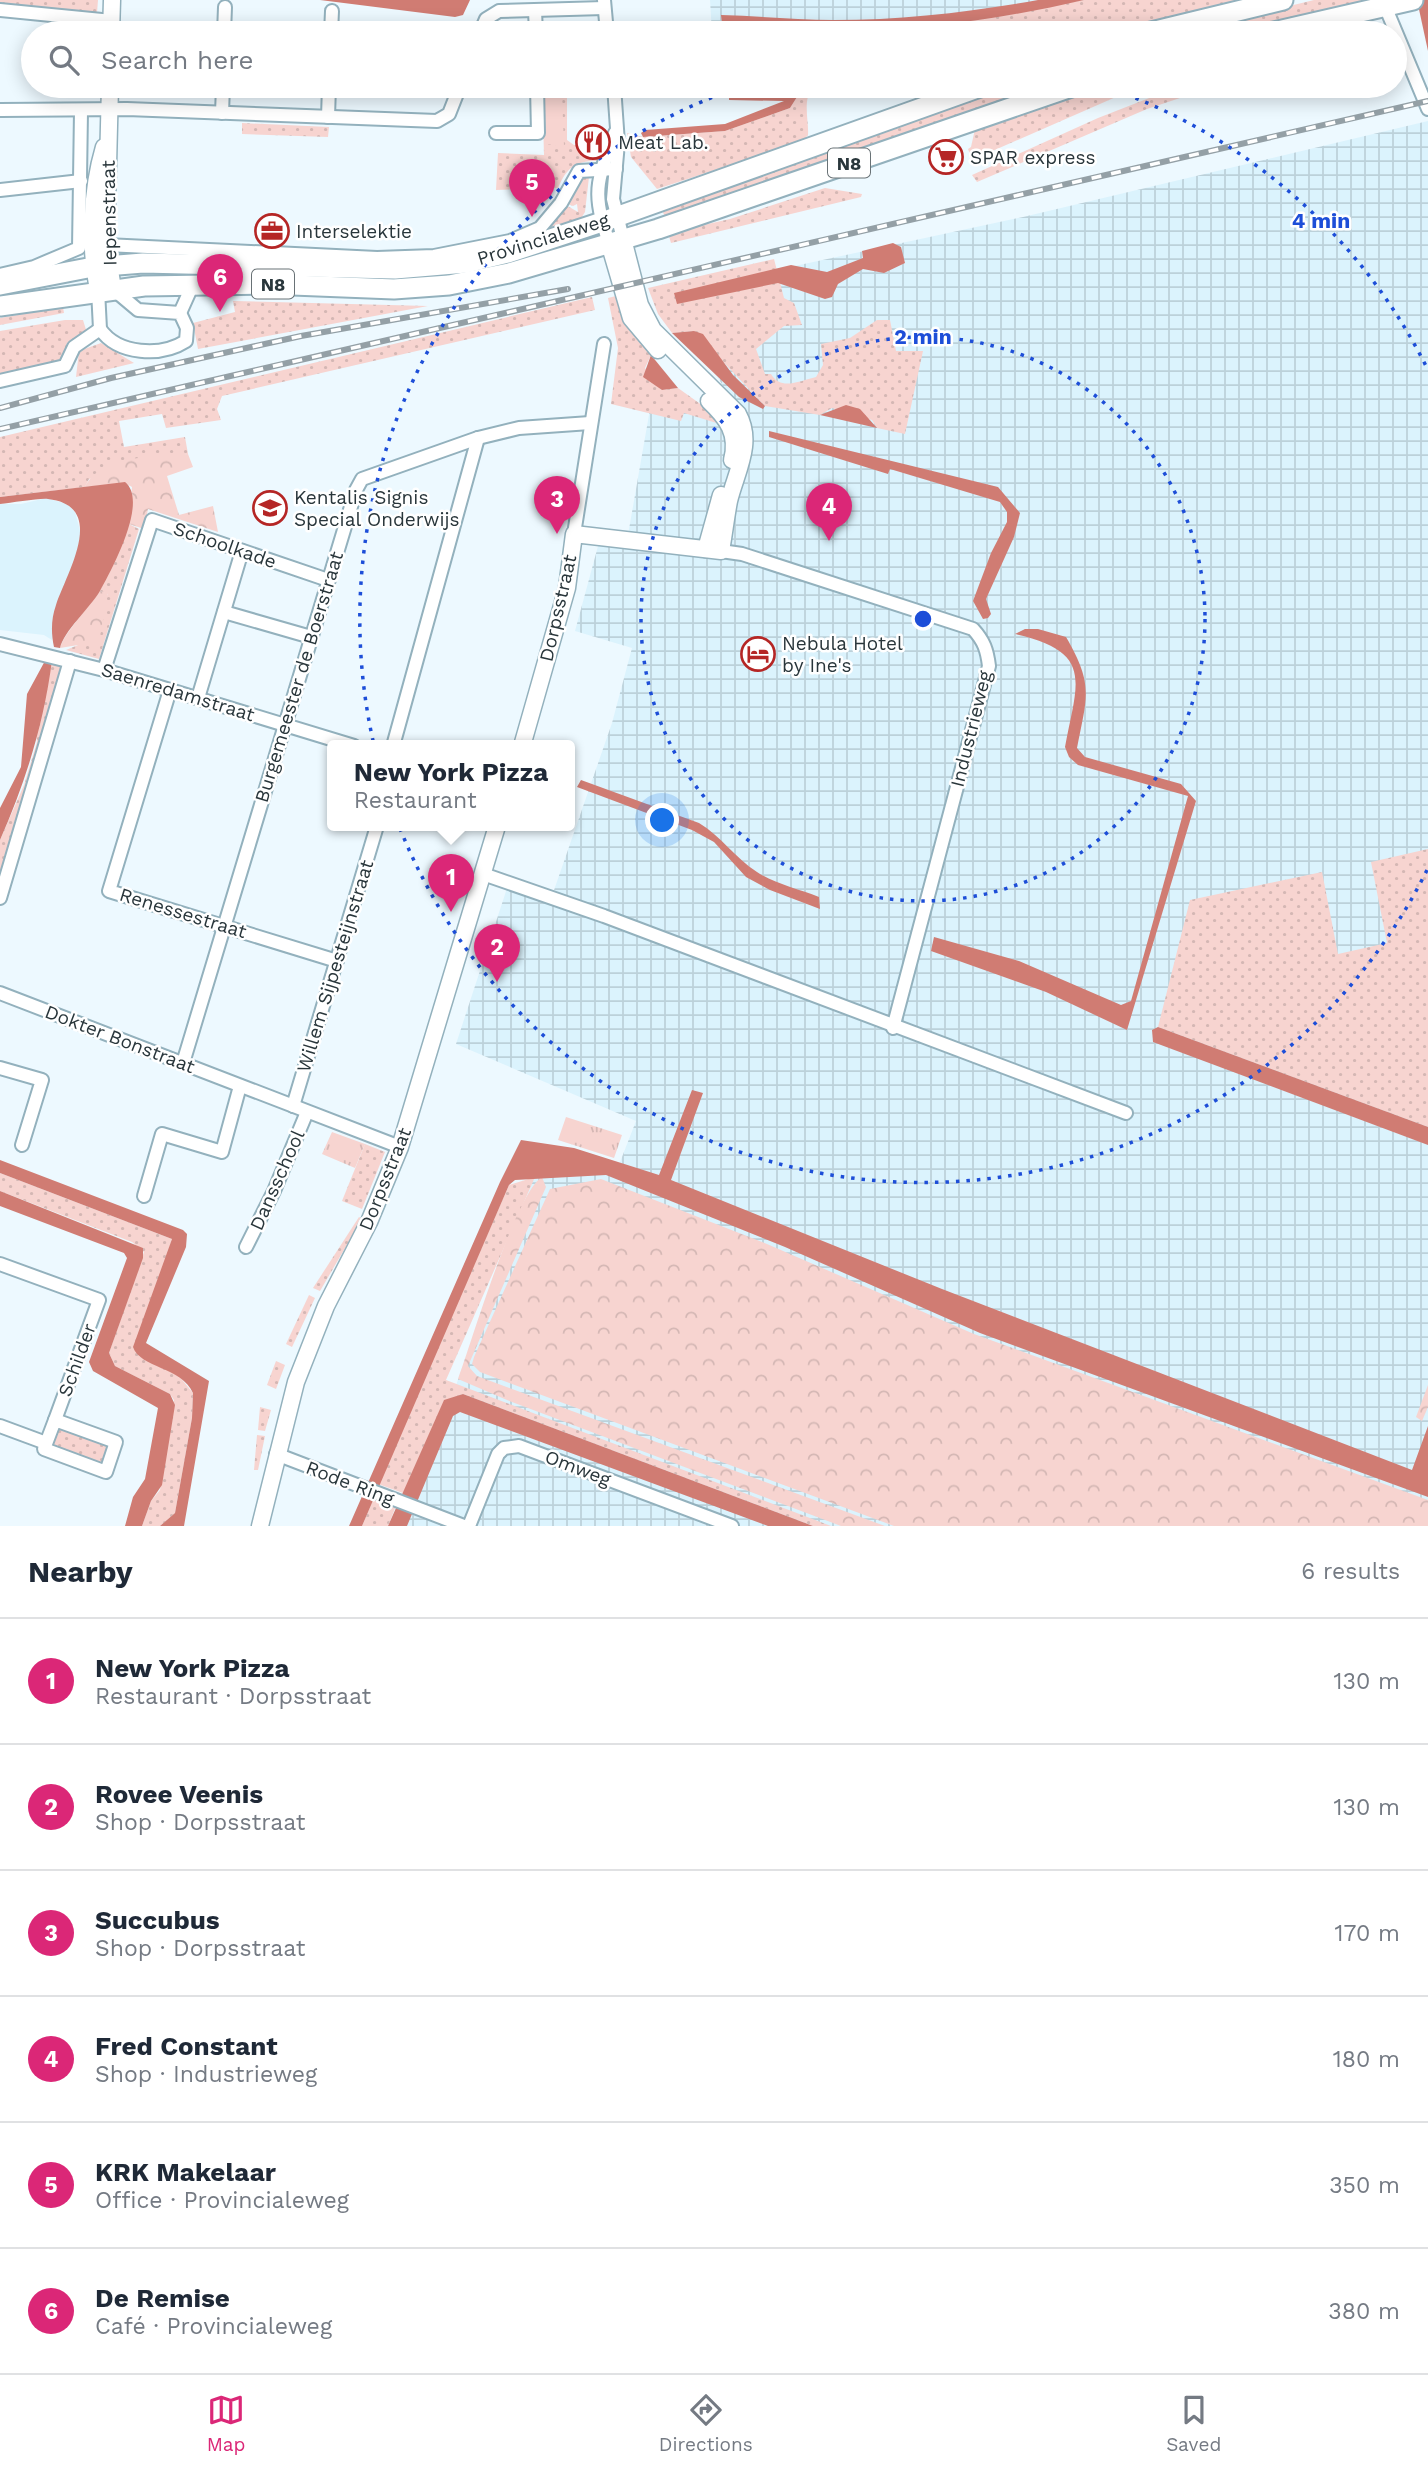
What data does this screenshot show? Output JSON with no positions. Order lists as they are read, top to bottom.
{
  "streets": {
    "main road": ["N8", "Provincialeweg"],
    "street": [
      "Iepenstraat",
      "Schoolkade",
      "Dorpsstraat",
      "Burgemeester de Boerstraat",
      "Saenredamstraat",
      "Industrieweg",
      "Renessestraat",
      "Willem Sijpesteijnstraat",
      "Dokter Bonstraat",
      "Dansschool",
      "Schilder",
      "Omweg",
      "Rode Ring"
    ]
  },
  "crossings": [
    ["Iepenstraat", "Provincialeweg"],
    ["Schoolkade", "Burgemeester de Boerstraat"],
    ["Schoolkade", "Saenredamstraat"],
    ["Dorpsstraat", "Burgemeester de Boerstraat"],
    ["Dorpsstraat", "Industrieweg"],
    ["Dorpsstraat", "Dokter Bonstraat"],
    ["Dorpsstraat", "Rode Ring"],
    ["Burgemeester de Boerstraat", "Saenredamstraat"],
    ["Burgemeester de Boerstraat", "Renessestraat"],
    ["Burgemeester de Boerstraat", "Dokter Bonstraat"],
    ["Saenredamstraat", "Renessestraat"],
    ["Renessestraat", "Willem Sijpesteijnstraat"],
    ["Willem Sijpesteijnstraat", "Dokter Bonstraat"],
    ["Dokter Bonstraat", "Dansschool"],
    ["Omweg", "Rode Ring"]
  ],
  "places": {
    "restaurant": ["Meat Lab."],
    "supermarket": ["SPAR express"],
    "office": ["Interselektie"],
    "school or university": ["Kentalis Signis Special Onderwijs"],
    "hotel": ["Nebula Hotel by Ine's"]
  },
  "page": {
    "search": "Search here",
    "pins": [
      "5",
      "6",
      "3",
      "4",
      "1",
      "2"
    ],
    "popup": ["New York Pizza", "Restaurant"],
    "heading": ["Nearby", "6 results"],
    "list": [
      {
        "mark": "1",
        "name": "New York Pizza",
        "note": "Restaurant · Dorpsstraat",
        "value": "130 m"
      },
      {
        "mark": "2",
        "name": "Rovee Veenis",
        "note": "Shop · Dorpsstraat",
        "value": "130 m"
      },
      {
        "mark": "3",
        "name": "Succubus",
        "note": "Shop · Dorpsstraat",
        "value": "170 m"
      },
      {
        "mark": "4",
        "name": "Fred Constant",
        "note": "Shop · Industrieweg",
        "value": "180 m"
      },
      {
        "mark": "5",
        "name": "KRK Makelaar",
        "note": "Office · Provincialeweg",
        "value": "350 m"
      },
      {
        "mark": "6",
        "name": "De Remise",
        "note": "Café · Provincialeweg",
        "value": "380 m"
      }
    ],
    "nav": ["Map", "Directions", "Saved"]
  },
  "rings": ["4 min", "2 min"]
}
